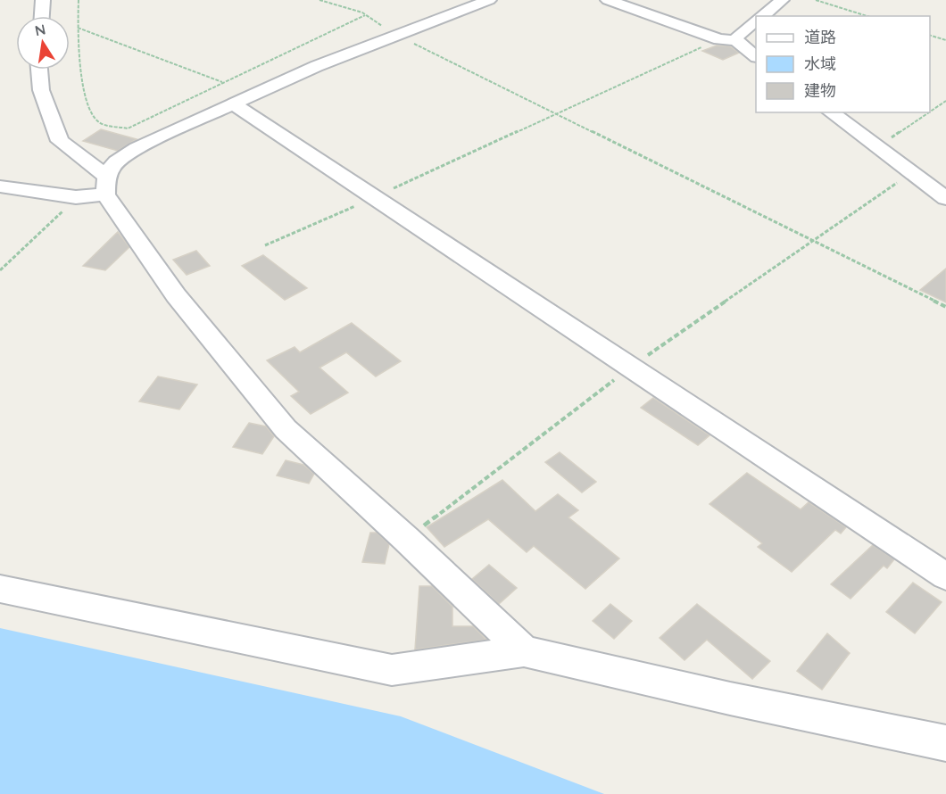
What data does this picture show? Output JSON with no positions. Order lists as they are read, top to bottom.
{
  "legend": ["道路", "水域", "建物"],
  "north": "top"
}
